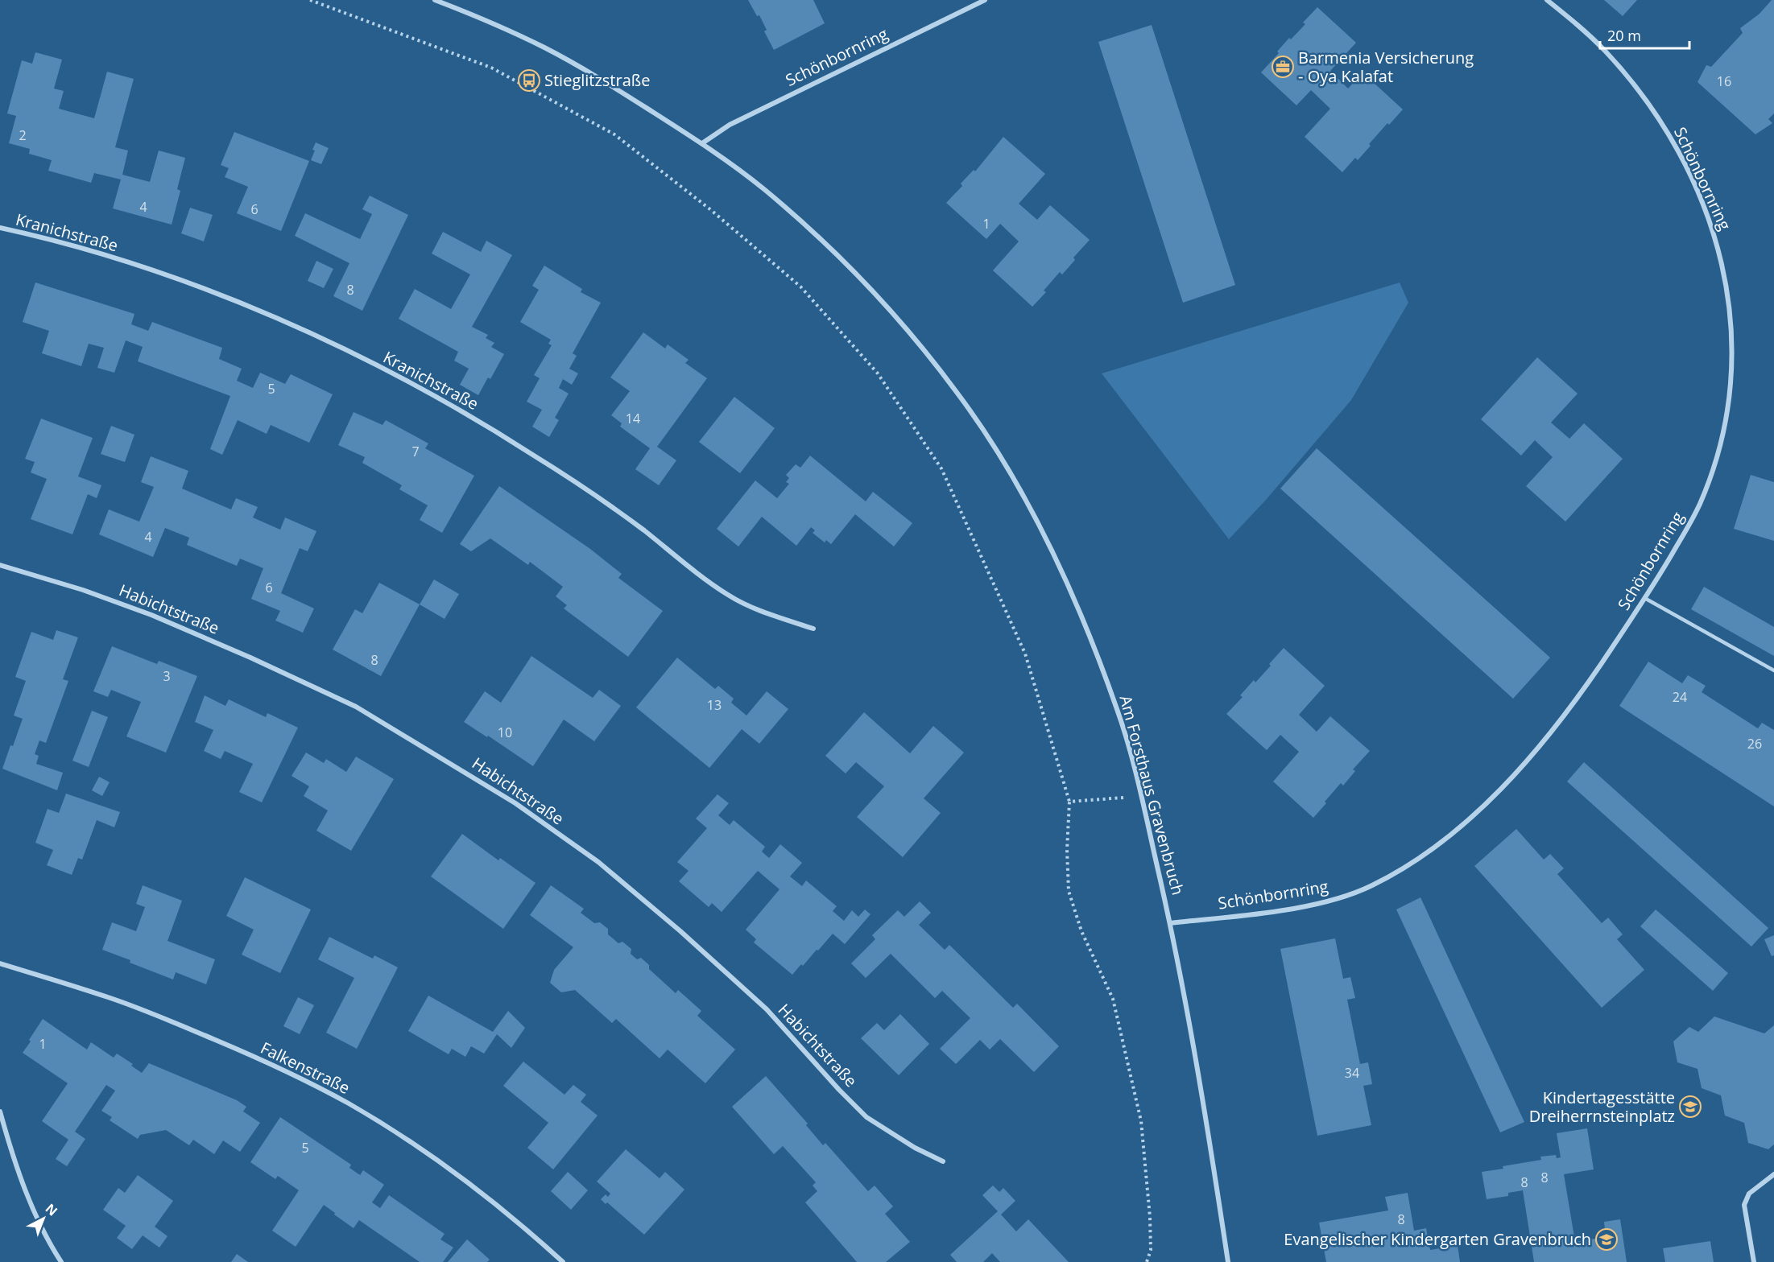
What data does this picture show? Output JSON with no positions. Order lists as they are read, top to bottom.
{
  "streets": {
    "street": [
      "Schönbornring",
      "Kranichstraße",
      "Habichtstraße",
      "Am Forsthaus Gravenbruch",
      "Falkenstraße"
    ]
  },
  "crossings": [
    ["Schönbornring", "Am Forsthaus Gravenbruch"]
  ],
  "places": {
    "office": ["Barmenia Versicherung - Oya Kalafat"],
    "bus stop": ["Stieglitzstraße"],
    "school or university": ["Kindertagesstätte Dreiherrnsteinplatz", "Evangelischer Kindergarten Gravenbruch"]
  },
  "house_numbers": [
    "16",
    "2",
    "4",
    "6",
    "1",
    "8",
    "5",
    "14",
    "7",
    "4",
    "6",
    "8",
    "3",
    "24",
    "13",
    "10",
    "26",
    "1",
    "34",
    "5",
    "8",
    "8",
    "8"
  ],
  "scale_bar": "20 m",
  "north": "top right"
}
